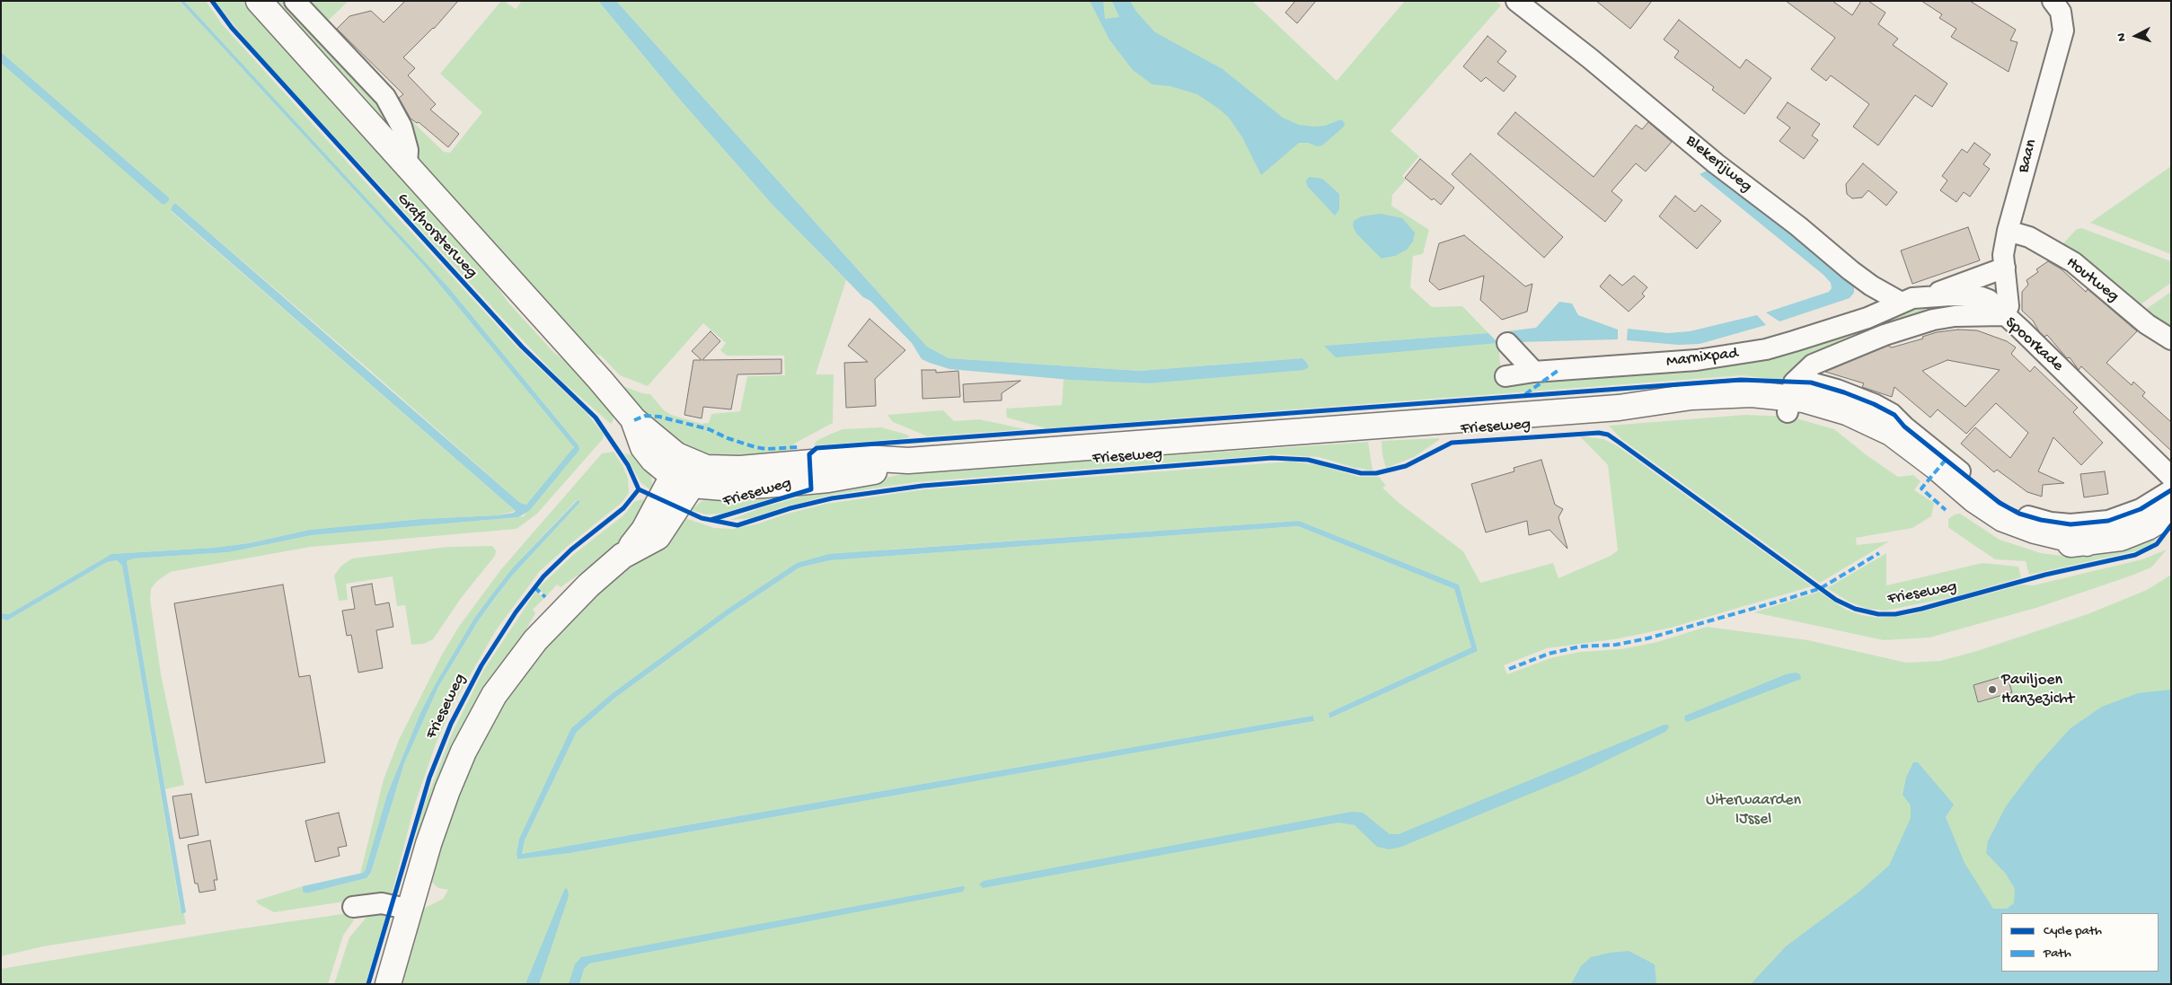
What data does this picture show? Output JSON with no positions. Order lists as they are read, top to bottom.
{
  "streets": {
    "main road": ["Grafhorsterweg", "Frieseweg"],
    "street": [
      "Baan",
      "Blekerijweg",
      "Houtweg",
      "Spoorkade",
      "Marnixpad"
    ]
  },
  "crossings": [
    ["Baan", "Houtweg"],
    ["Baan", "Spoorkade"],
    ["Blekerijweg", "Marnixpad"],
    ["Grafhorsterweg", "Frieseweg"],
    ["Spoorkade", "Frieseweg"]
  ],
  "parks": ["Uiterwaarden IJssel"],
  "places": ["Paviljoen Hanzezicht"],
  "legend": ["Cycle path", "Path"],
  "north": "left"
}
